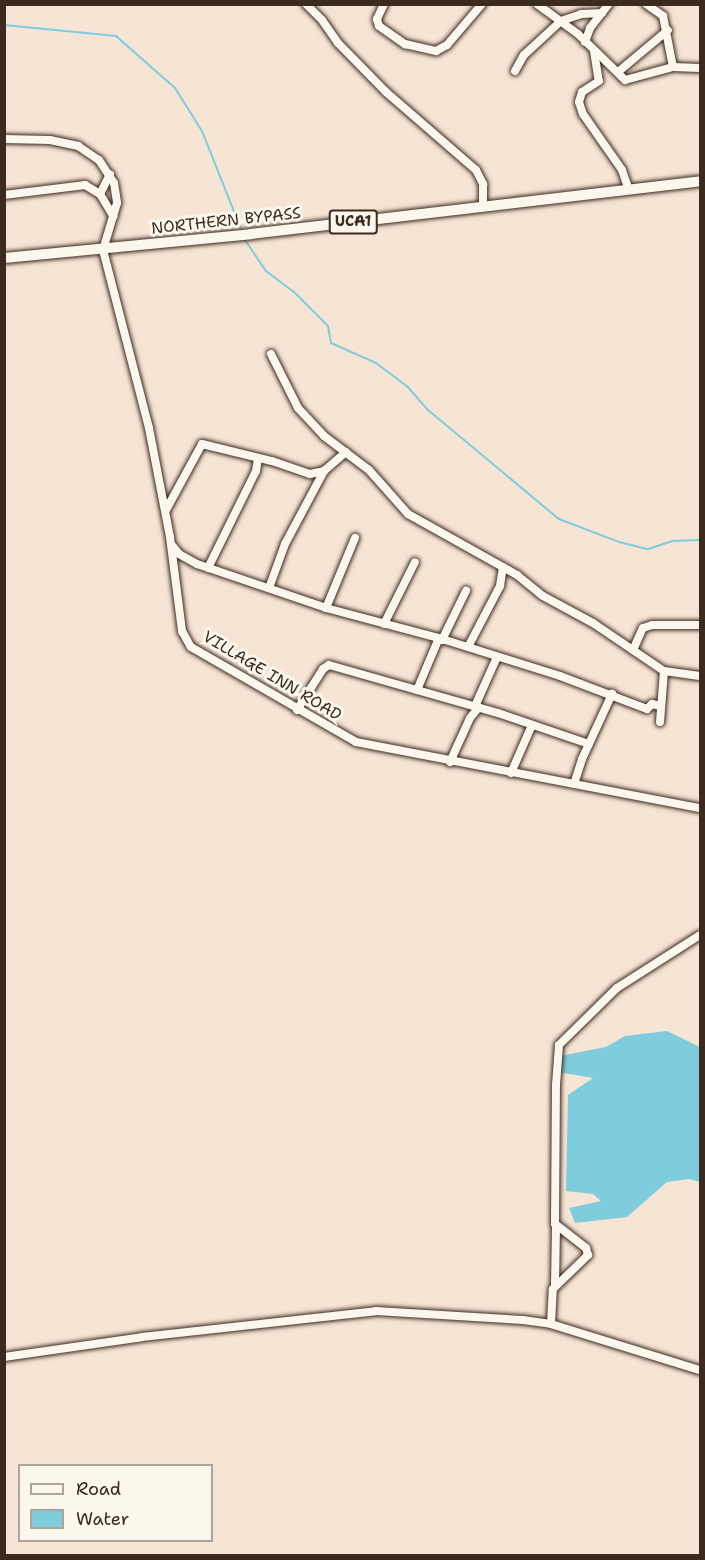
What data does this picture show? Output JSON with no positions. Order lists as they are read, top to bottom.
{
  "streets": {
    "main road": ["NORTHERN BYPASS", "UCA1"],
    "street": ["VILLAGE INN ROAD"]
  },
  "crossings": [
    ["NORTHERN BYPASS", "VILLAGE INN ROAD"]
  ],
  "legend": ["Road", "Water"]
}
